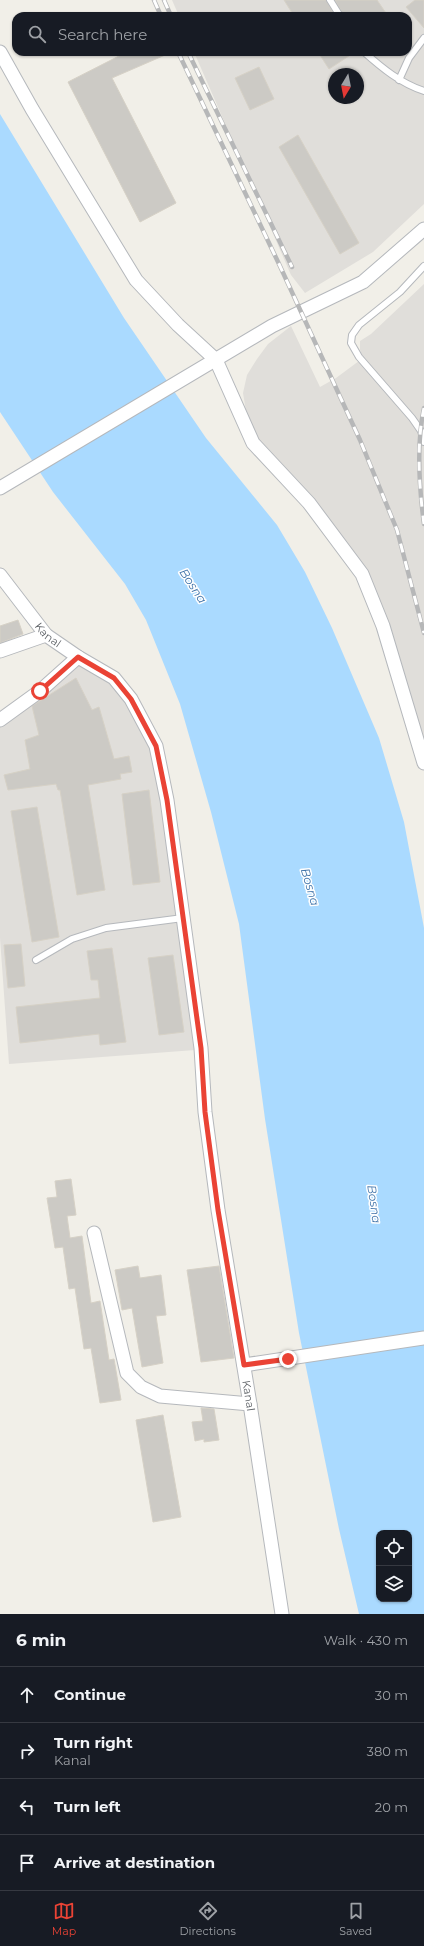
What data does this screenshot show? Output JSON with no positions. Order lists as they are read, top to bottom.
{
  "streets": {
    "street": ["Kanal"]
  },
  "water": ["Bosna"],
  "north": "bottom",
  "page": {
    "search": "Search here",
    "heading": ["6 min", "Walk · 430 m"],
    "list": [
      ["Continue", "30 m"],
      ["Turn right", "Kanal", "380 m"],
      ["Turn left", "20 m"],
      "Arrive at destination"
    ],
    "nav": ["Map", "Directions", "Saved"]
  }
}
